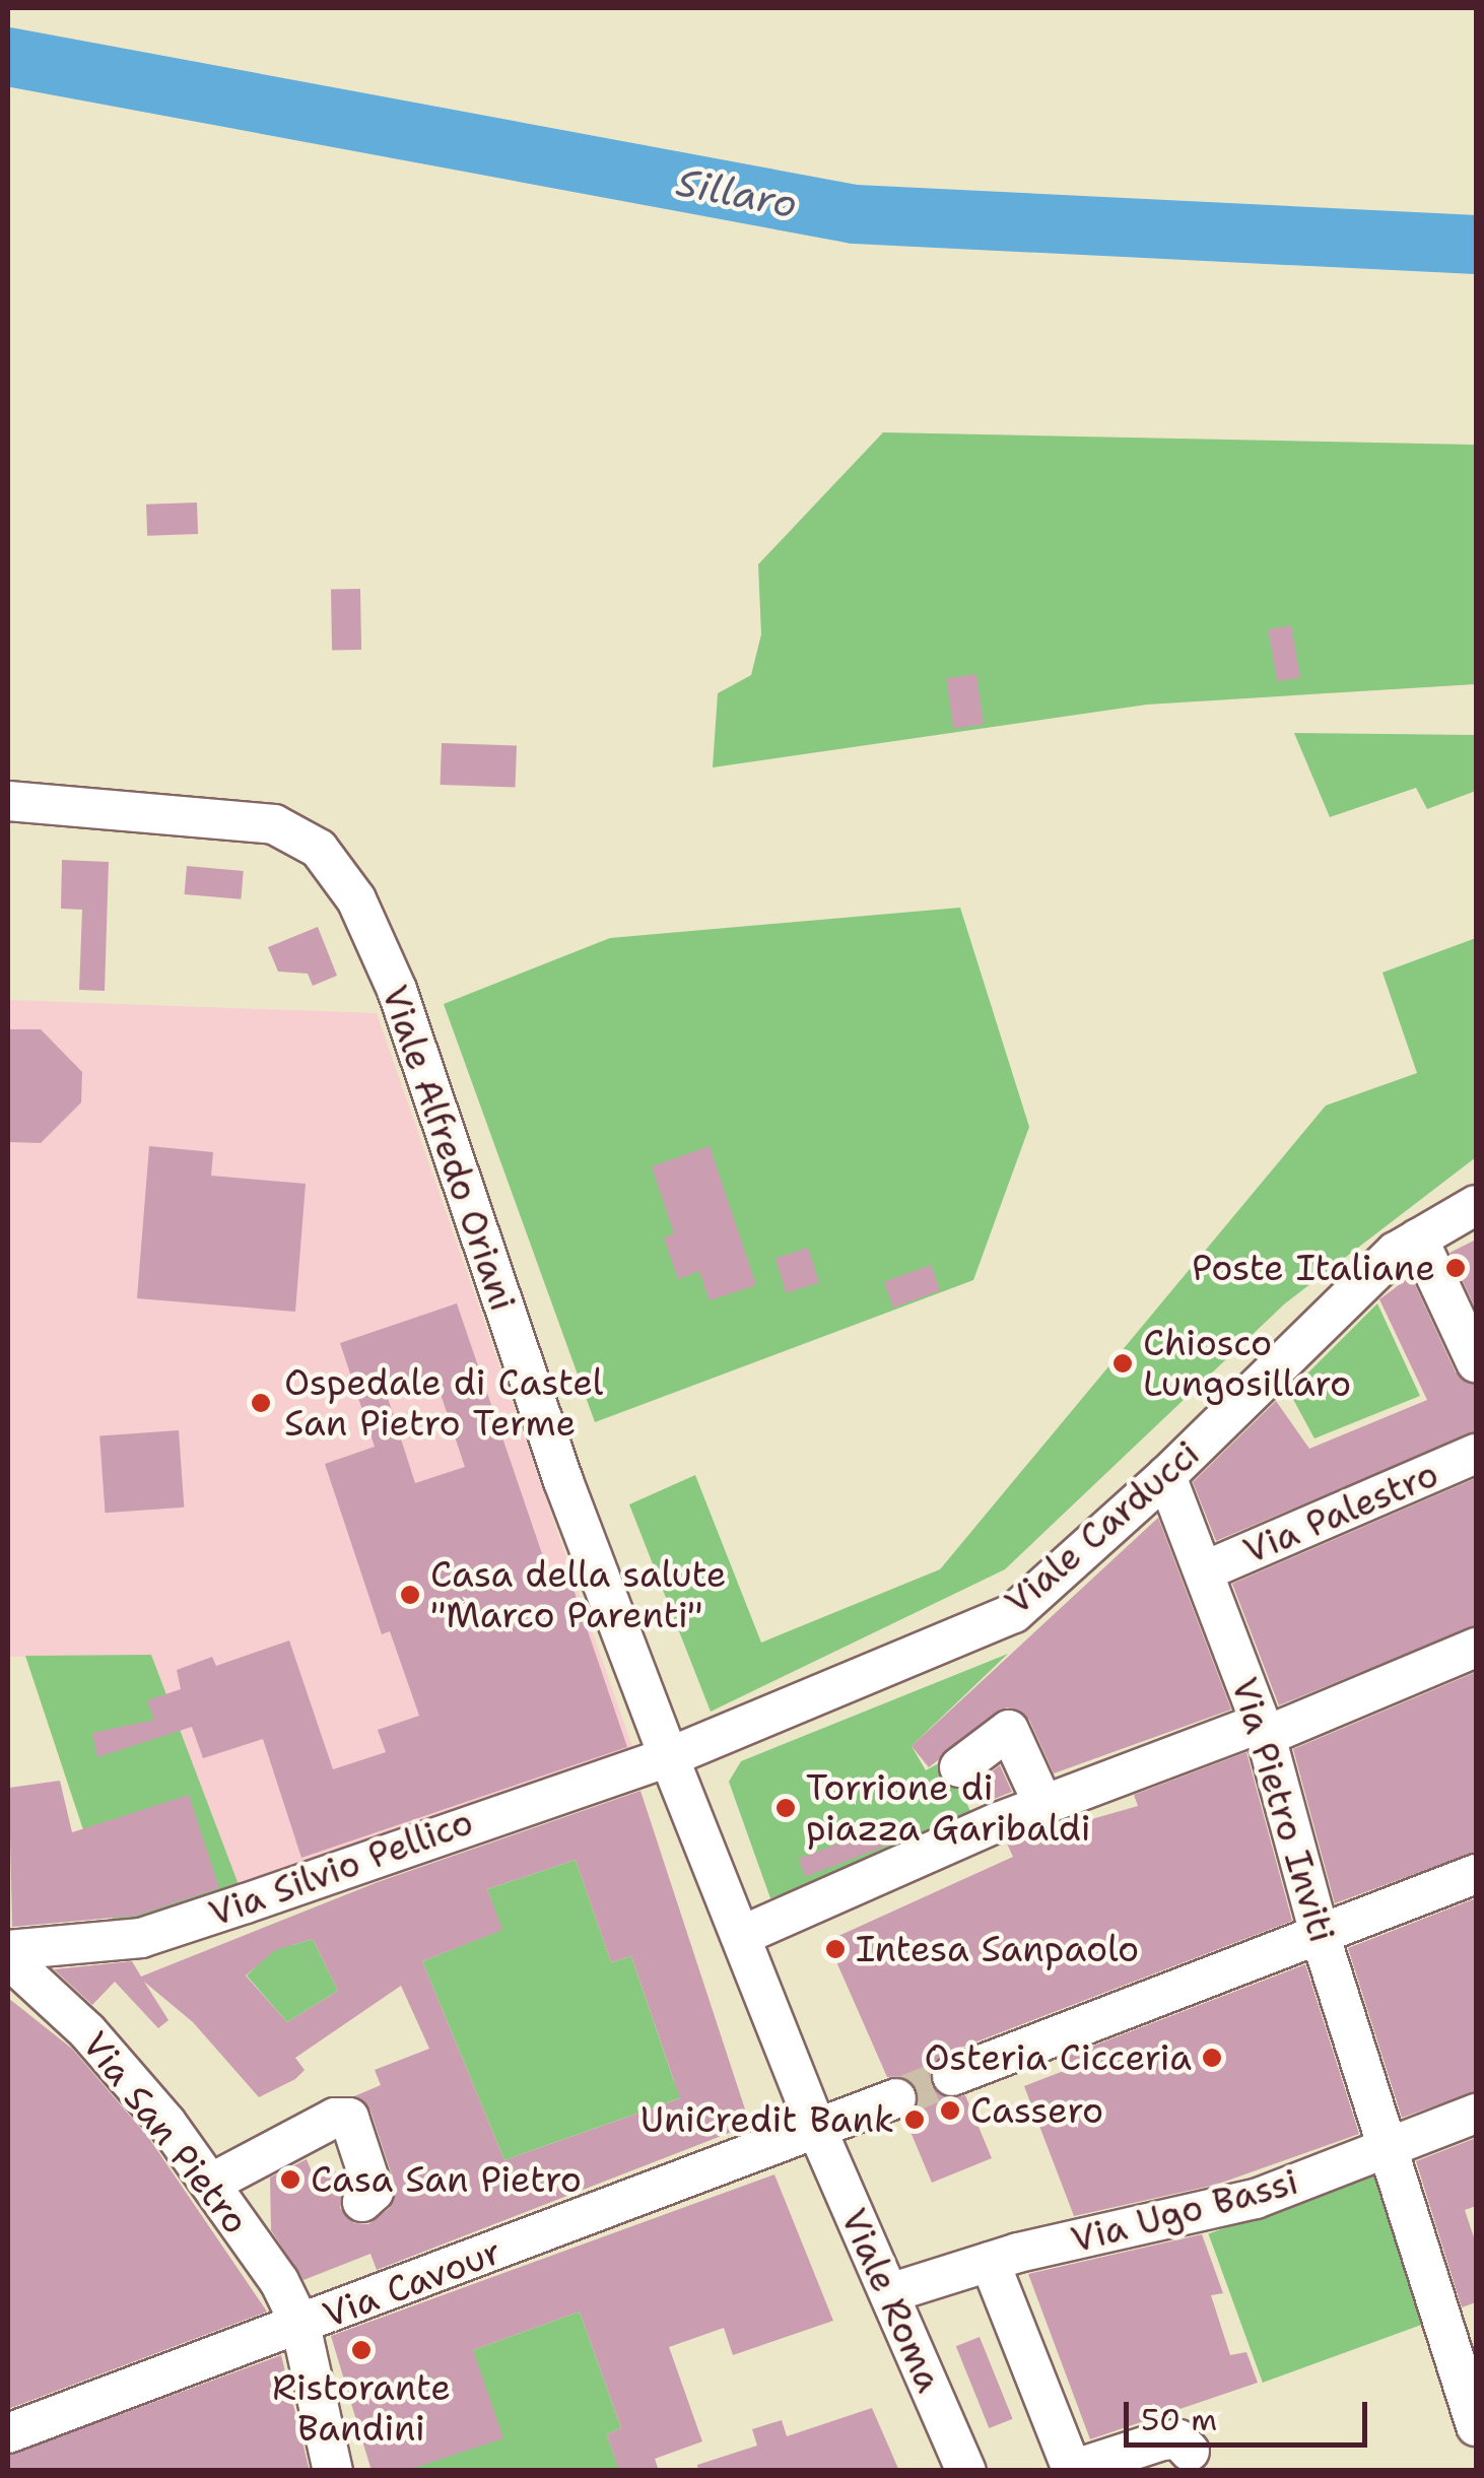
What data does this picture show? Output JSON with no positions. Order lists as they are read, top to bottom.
{
  "streets": {
    "street": [
      "Viale Alfredo Oriani",
      "Via Palestro",
      "Viale Carducci",
      "Via Pietro Inviti",
      "Via Silvio Pellico",
      "Via San Pietro",
      "Via Ugo Bassi",
      "Via Cavour",
      "Viale Roma"
    ]
  },
  "crossings": [
    ["Viale Alfredo Oriani", "Viale Carducci"],
    ["Viale Alfredo Oriani", "Via Silvio Pellico"],
    ["Viale Alfredo Oriani", "Viale Roma"],
    ["Via Palestro", "Via Pietro Inviti"],
    ["Viale Carducci", "Via Pietro Inviti"],
    ["Viale Carducci", "Via Silvio Pellico"],
    ["Via Pietro Inviti", "Via Ugo Bassi"],
    ["Via San Pietro", "Via Cavour"],
    ["Via Ugo Bassi", "Viale Roma"],
    ["Via Cavour", "Viale Roma"]
  ],
  "water": ["Sillaro"],
  "places": [
    "Poste Italiane",
    "Chiosco Lungosillaro",
    "Ospedale di Castel San Pietro Terme",
    "Casa della salute \"Marco Parenti\"",
    "Torrione di piazza Garibaldi",
    "Intesa Sanpaolo",
    "Osteria Cicceria",
    "Cassero",
    "UniCredit Bank",
    "Casa San Pietro",
    "Ristorante Bandini"
  ],
  "scale_bar": "50 m"
}
